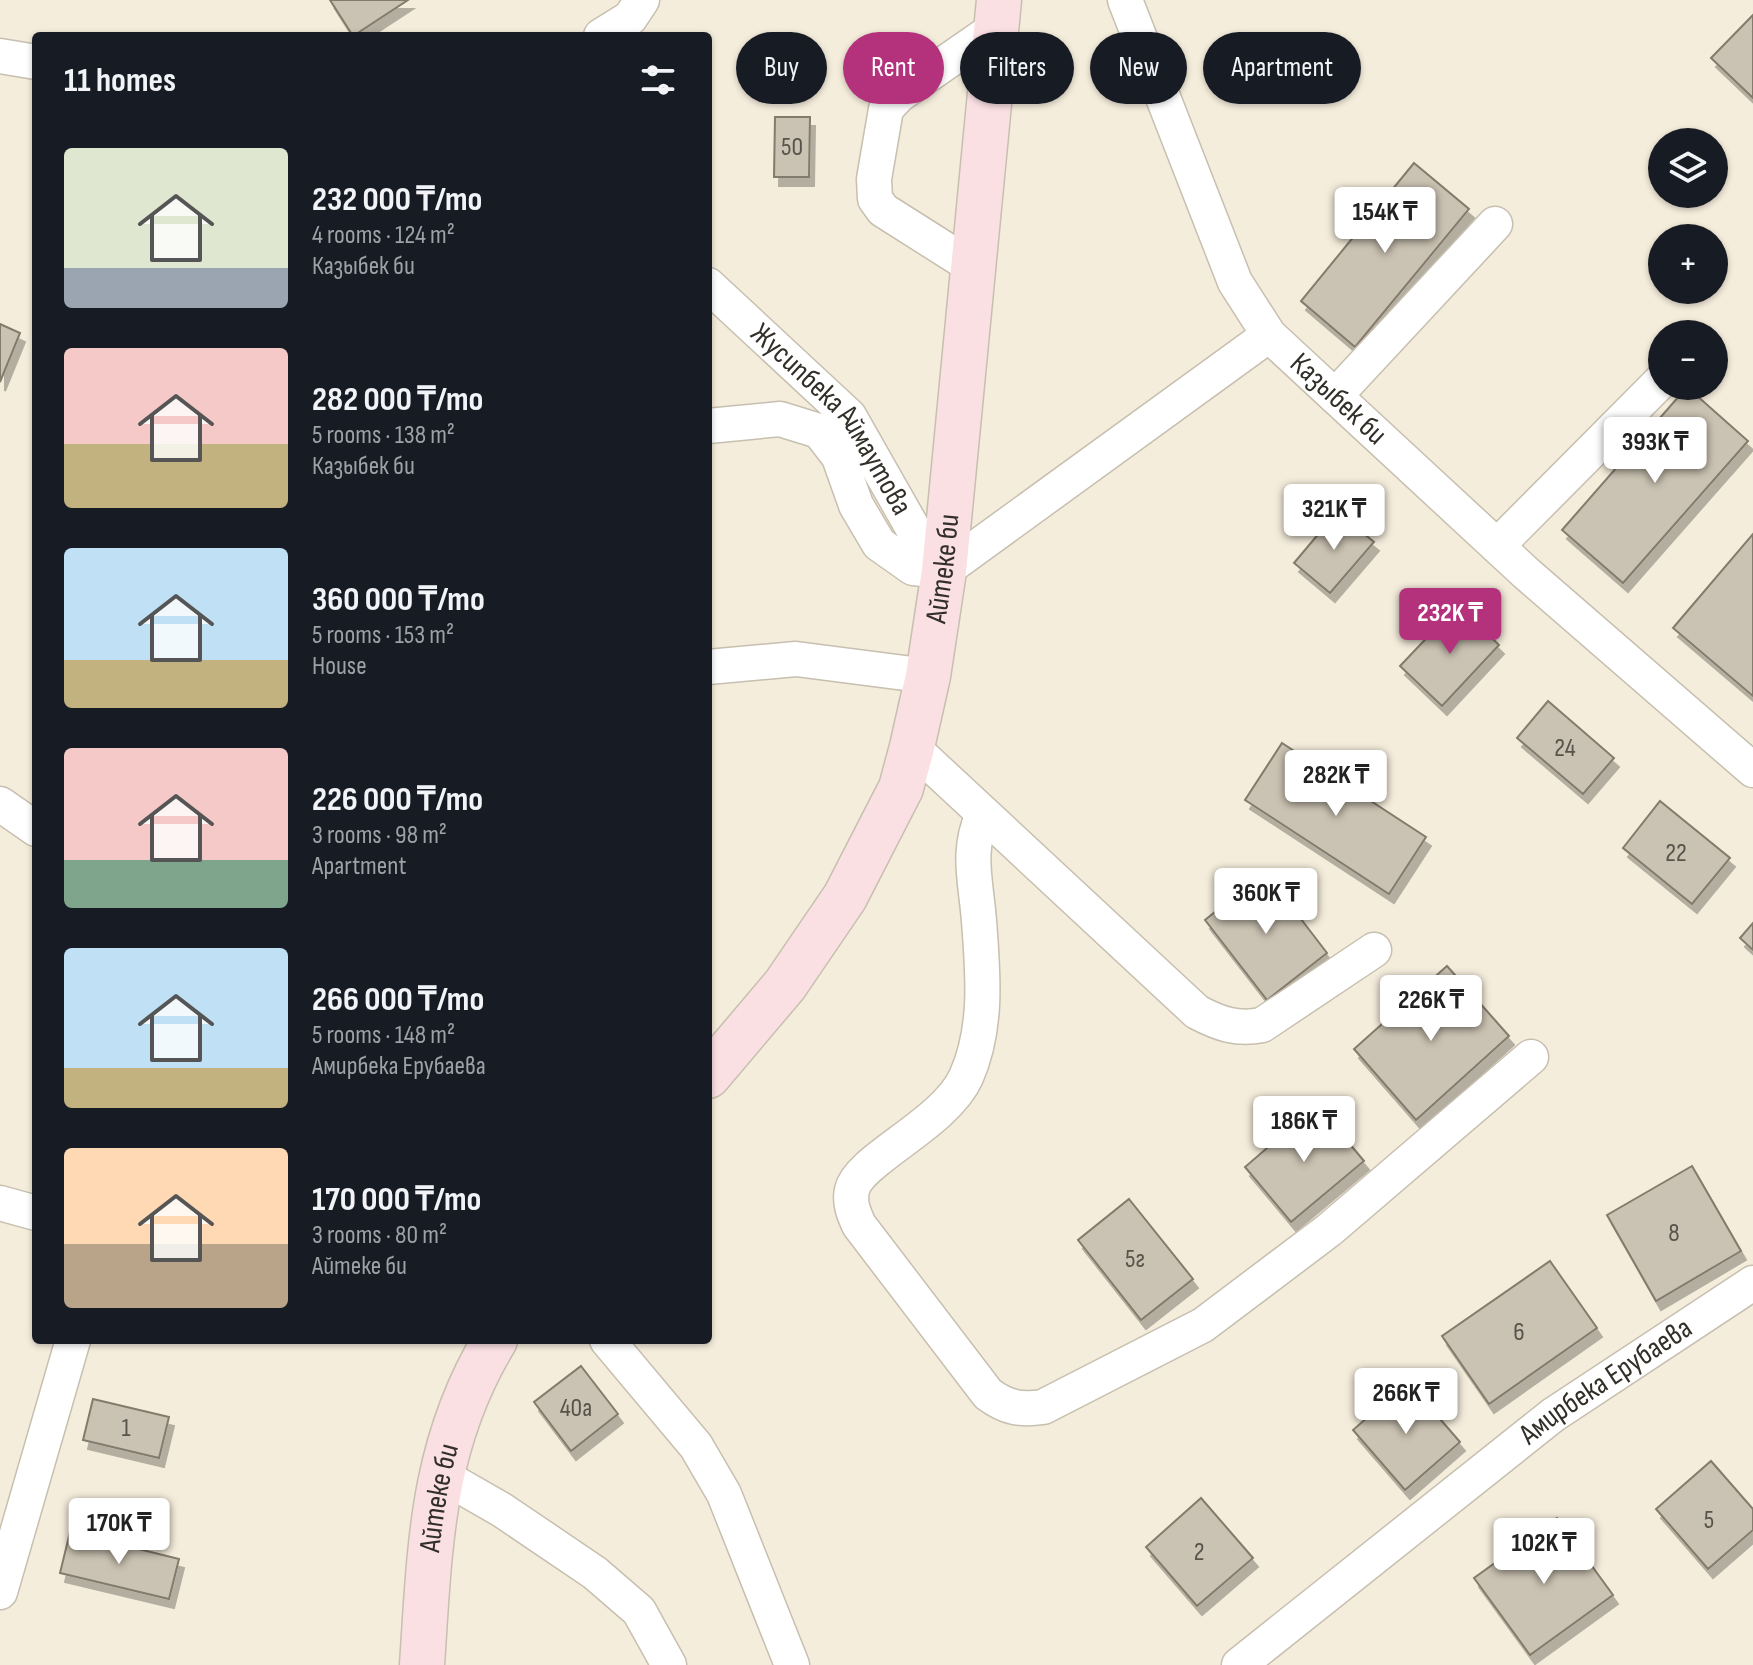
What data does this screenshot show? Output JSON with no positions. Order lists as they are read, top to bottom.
{
  "streets": {
    "street": [
      "Казыбек би",
      "Жусипбека Аймаутова",
      "Айтеке би",
      "Амирбека Ерубаева"
    ]
  },
  "crossings": [
    ["Жусипбека Аймаутова", "Айтеке би"]
  ],
  "house_numbers": [
    "50",
    "24",
    "22",
    "8",
    "5г",
    "6",
    "40а",
    "1",
    "5",
    "2"
  ],
  "page": {
    "chip": [
      "Buy",
      "Rent",
      "Filters",
      "New",
      "Apartment"
    ],
    "heading": "11 homes",
    "map_buttons": ["+", "−"],
    "list": [
      {
        "name": "232 000 ₸/mo",
        "note": "4 rooms · 124 m² · Казыбек би"
      },
      {
        "name": "282 000 ₸/mo",
        "note": "5 rooms · 138 m² · Казыбек би"
      },
      {
        "name": "360 000 ₸/mo",
        "note": "5 rooms · 153 m² · House"
      },
      {
        "name": "226 000 ₸/mo",
        "note": "3 rooms · 98 m² · Apartment"
      },
      {
        "name": "266 000 ₸/mo",
        "note": "5 rooms · 148 m² · Амирбека Ерубаева"
      },
      {
        "name": "170 000 ₸/mo",
        "note": "3 rooms · 80 m² · Айтеке би"
      }
    ],
    "price": [
      "154K ₸",
      "393K ₸",
      "321K ₸",
      "232K ₸",
      "282K ₸",
      "360K ₸",
      "226K ₸",
      "186K ₸",
      "266K ₸",
      "170K ₸",
      "102K ₸"
    ]
  }
}
